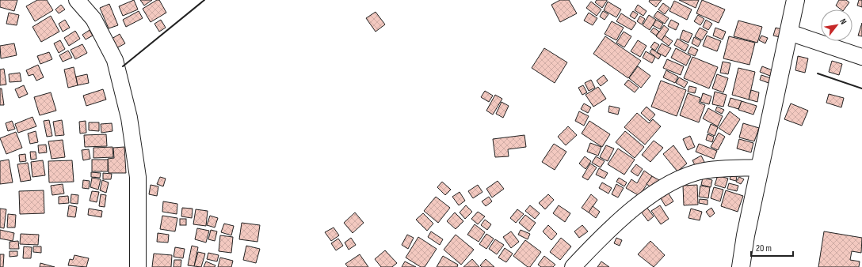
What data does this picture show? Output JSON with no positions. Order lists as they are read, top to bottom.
{
  "scale_bar": "20 m",
  "north": "top right"
}
